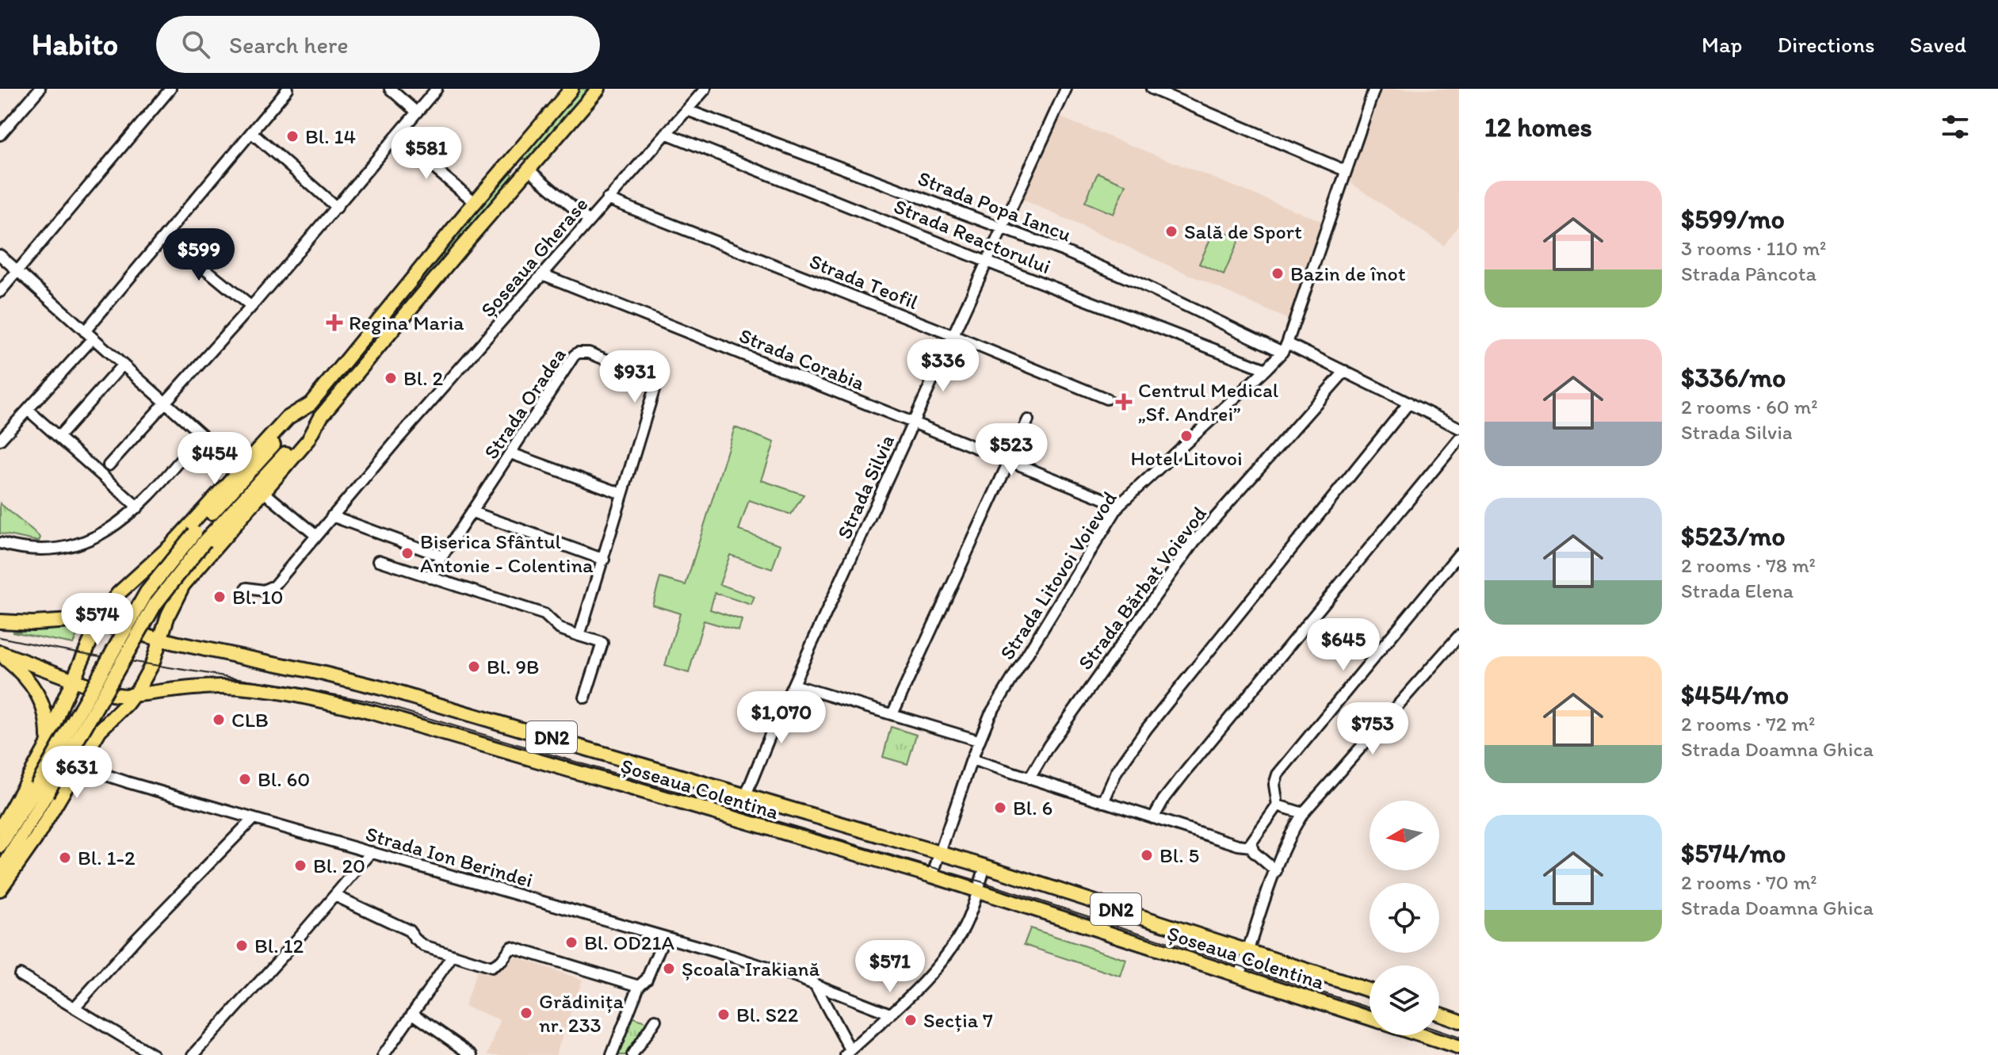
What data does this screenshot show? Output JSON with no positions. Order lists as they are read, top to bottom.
{
  "streets": {
    "main road": ["DN2", "Șoseaua Colentina"],
    "street": [
      "Strada Popa Iancu",
      "Strada Reactorului",
      "Șoseaua Gherase",
      "Strada Teofil",
      "Strada Corabia",
      "Strada Oradea",
      "Strada Silvia",
      "Strada Litovoi Voievod",
      "Strada Bărbat Voievod",
      "Strada Ion Berindei"
    ]
  },
  "crossings": [
    ["Strada Popa Iancu", "Șoseaua Gherase"],
    ["Strada Popa Iancu", "Strada Silvia"],
    ["Strada Popa Iancu", "Strada Litovoi Voievod"],
    ["Strada Popa Iancu", "Strada Bărbat Voievod"],
    ["Strada Reactorului", "Șoseaua Gherase"],
    ["Strada Reactorului", "Strada Silvia"],
    ["Strada Reactorului", "Strada Litovoi Voievod"],
    ["Șoseaua Gherase", "Strada Teofil"],
    ["Șoseaua Gherase", "Strada Corabia"],
    ["Strada Teofil", "Strada Silvia"],
    ["Strada Corabia", "Strada Silvia"],
    ["Strada Corabia", "Strada Litovoi Voievod"],
    ["Strada Silvia", "Șoseaua Colentina"],
    ["Strada Litovoi Voievod", "Șoseaua Colentina"]
  ],
  "places": {
    "other": [
      "Bl. 14",
      "Sală de Sport",
      "Bazin de înot",
      "Bl. 2",
      "Hotel Litovoi",
      "Biserica Sfântul Antonie - Colentina",
      "Bl. 10",
      "Bl. 9B",
      "CLB",
      "Bl. 60",
      "Bl. 6",
      "Bl. 5",
      "Bl. 1-2",
      "Bl. 20",
      "Bl. OD21A",
      "Bl. 12",
      "Școala Irakiană",
      "Grădinița nr. 233",
      "Bl. S22",
      "Secția 7"
    ],
    "health": ["Regina Maria", "Centrul Medical „Sf. Andrei”"]
  },
  "north": "left",
  "page": {
    "header": "Habito",
    "search": "Search here",
    "nav": ["Map", "Directions", "Saved"],
    "heading": "12 homes",
    "price": [
      "$581",
      "$599",
      "$336",
      "$931",
      "$523",
      "$454",
      "$574",
      "$645",
      "$1,070",
      "$753",
      "$631",
      "$571"
    ],
    "list": [
      {
        "name": "$599/mo",
        "note": "3 rooms · 110 m² · Strada Pâncota"
      },
      {
        "name": "$336/mo",
        "note": "2 rooms · 60 m² · Strada Silvia"
      },
      {
        "name": "$523/mo",
        "note": "2 rooms · 78 m² · Strada Elena"
      },
      {
        "name": "$454/mo",
        "note": "2 rooms · 72 m² · Strada Doamna Ghica"
      },
      {
        "name": "$574/mo",
        "note": "2 rooms · 70 m² · Strada Doamna Ghica"
      }
    ]
  }
}
